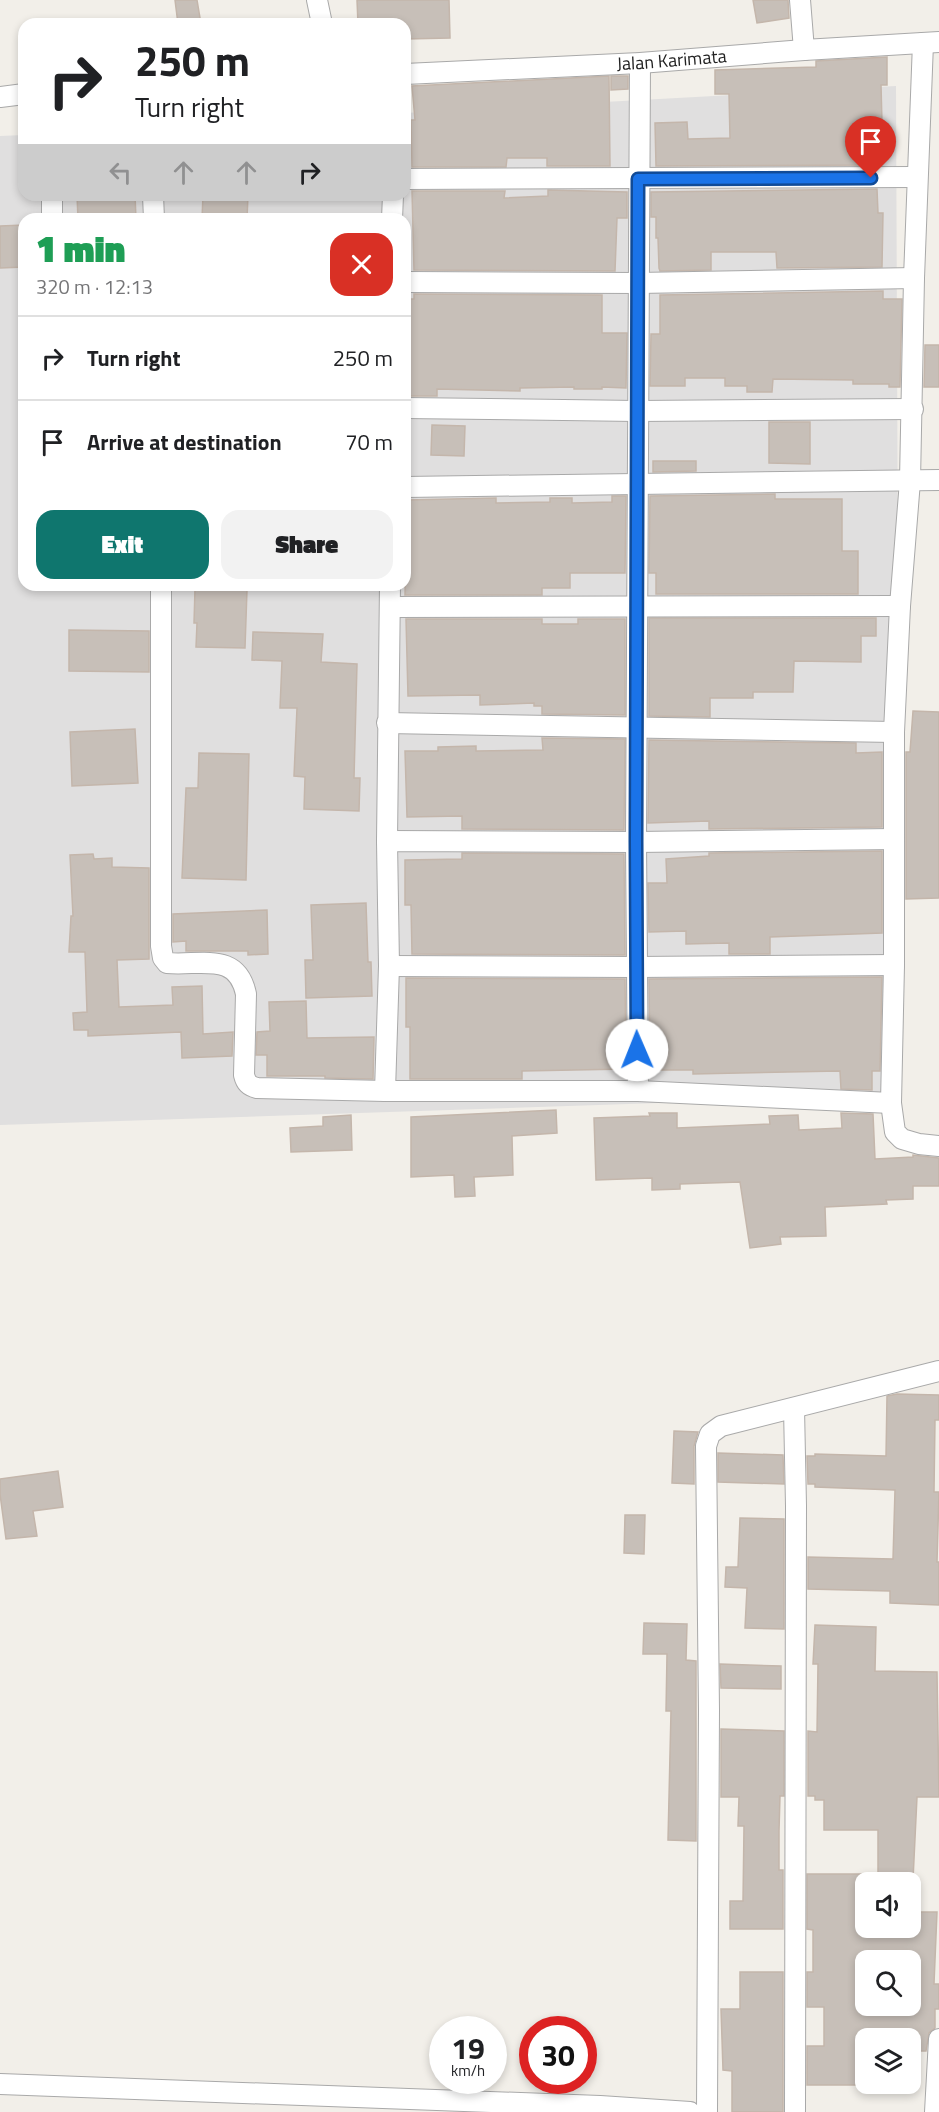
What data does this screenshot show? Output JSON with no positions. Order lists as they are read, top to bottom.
{
  "streets": {
    "street": ["Jalan Karimata"]
  },
  "page": {
    "turn": ["250 m", "Turn right"],
    "heading": ["1 min", "320 m · 12:13"],
    "list": [
      {
        "name": "Turn right",
        "value": "250 m"
      },
      {
        "name": "Arrive at destination",
        "value": "70 m"
      }
    ],
    "buttons": ["Exit", "Share"],
    "speed": "19 km/h",
    "limit": "30"
  }
}
